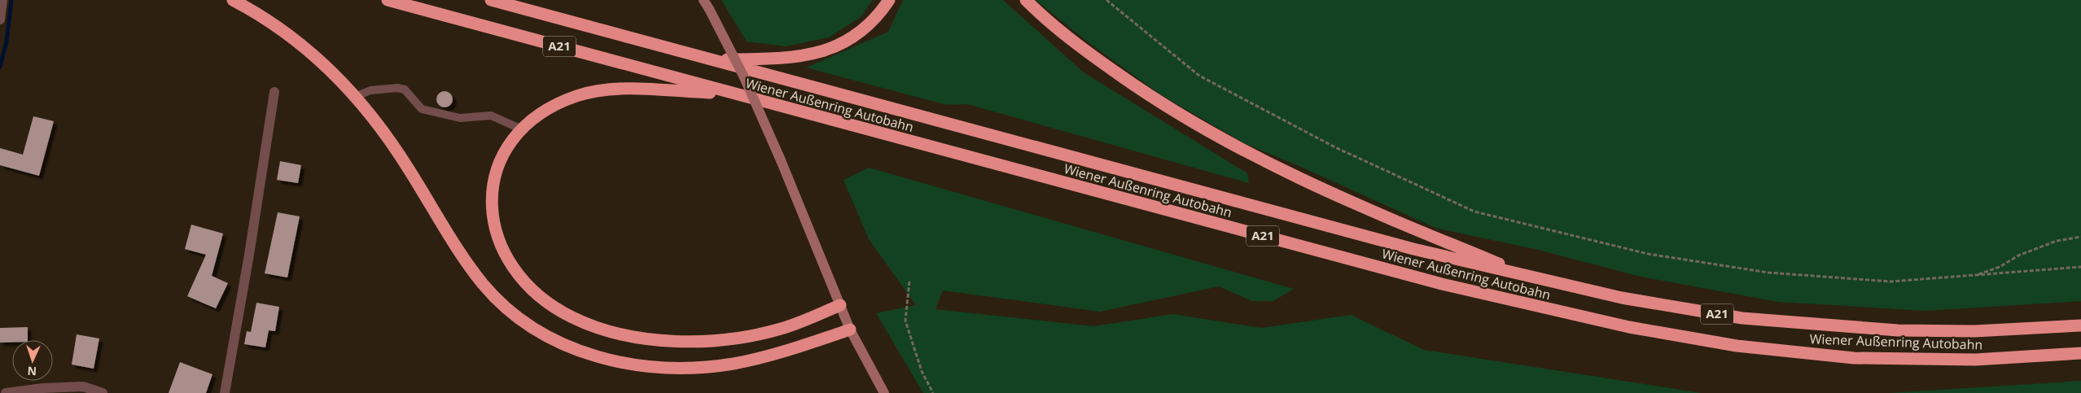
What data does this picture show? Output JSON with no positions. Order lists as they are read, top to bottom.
{
  "streets": {
    "highway": ["A21", "Wiener Außenring Autobahn"]
  },
  "north": "bottom"
}
